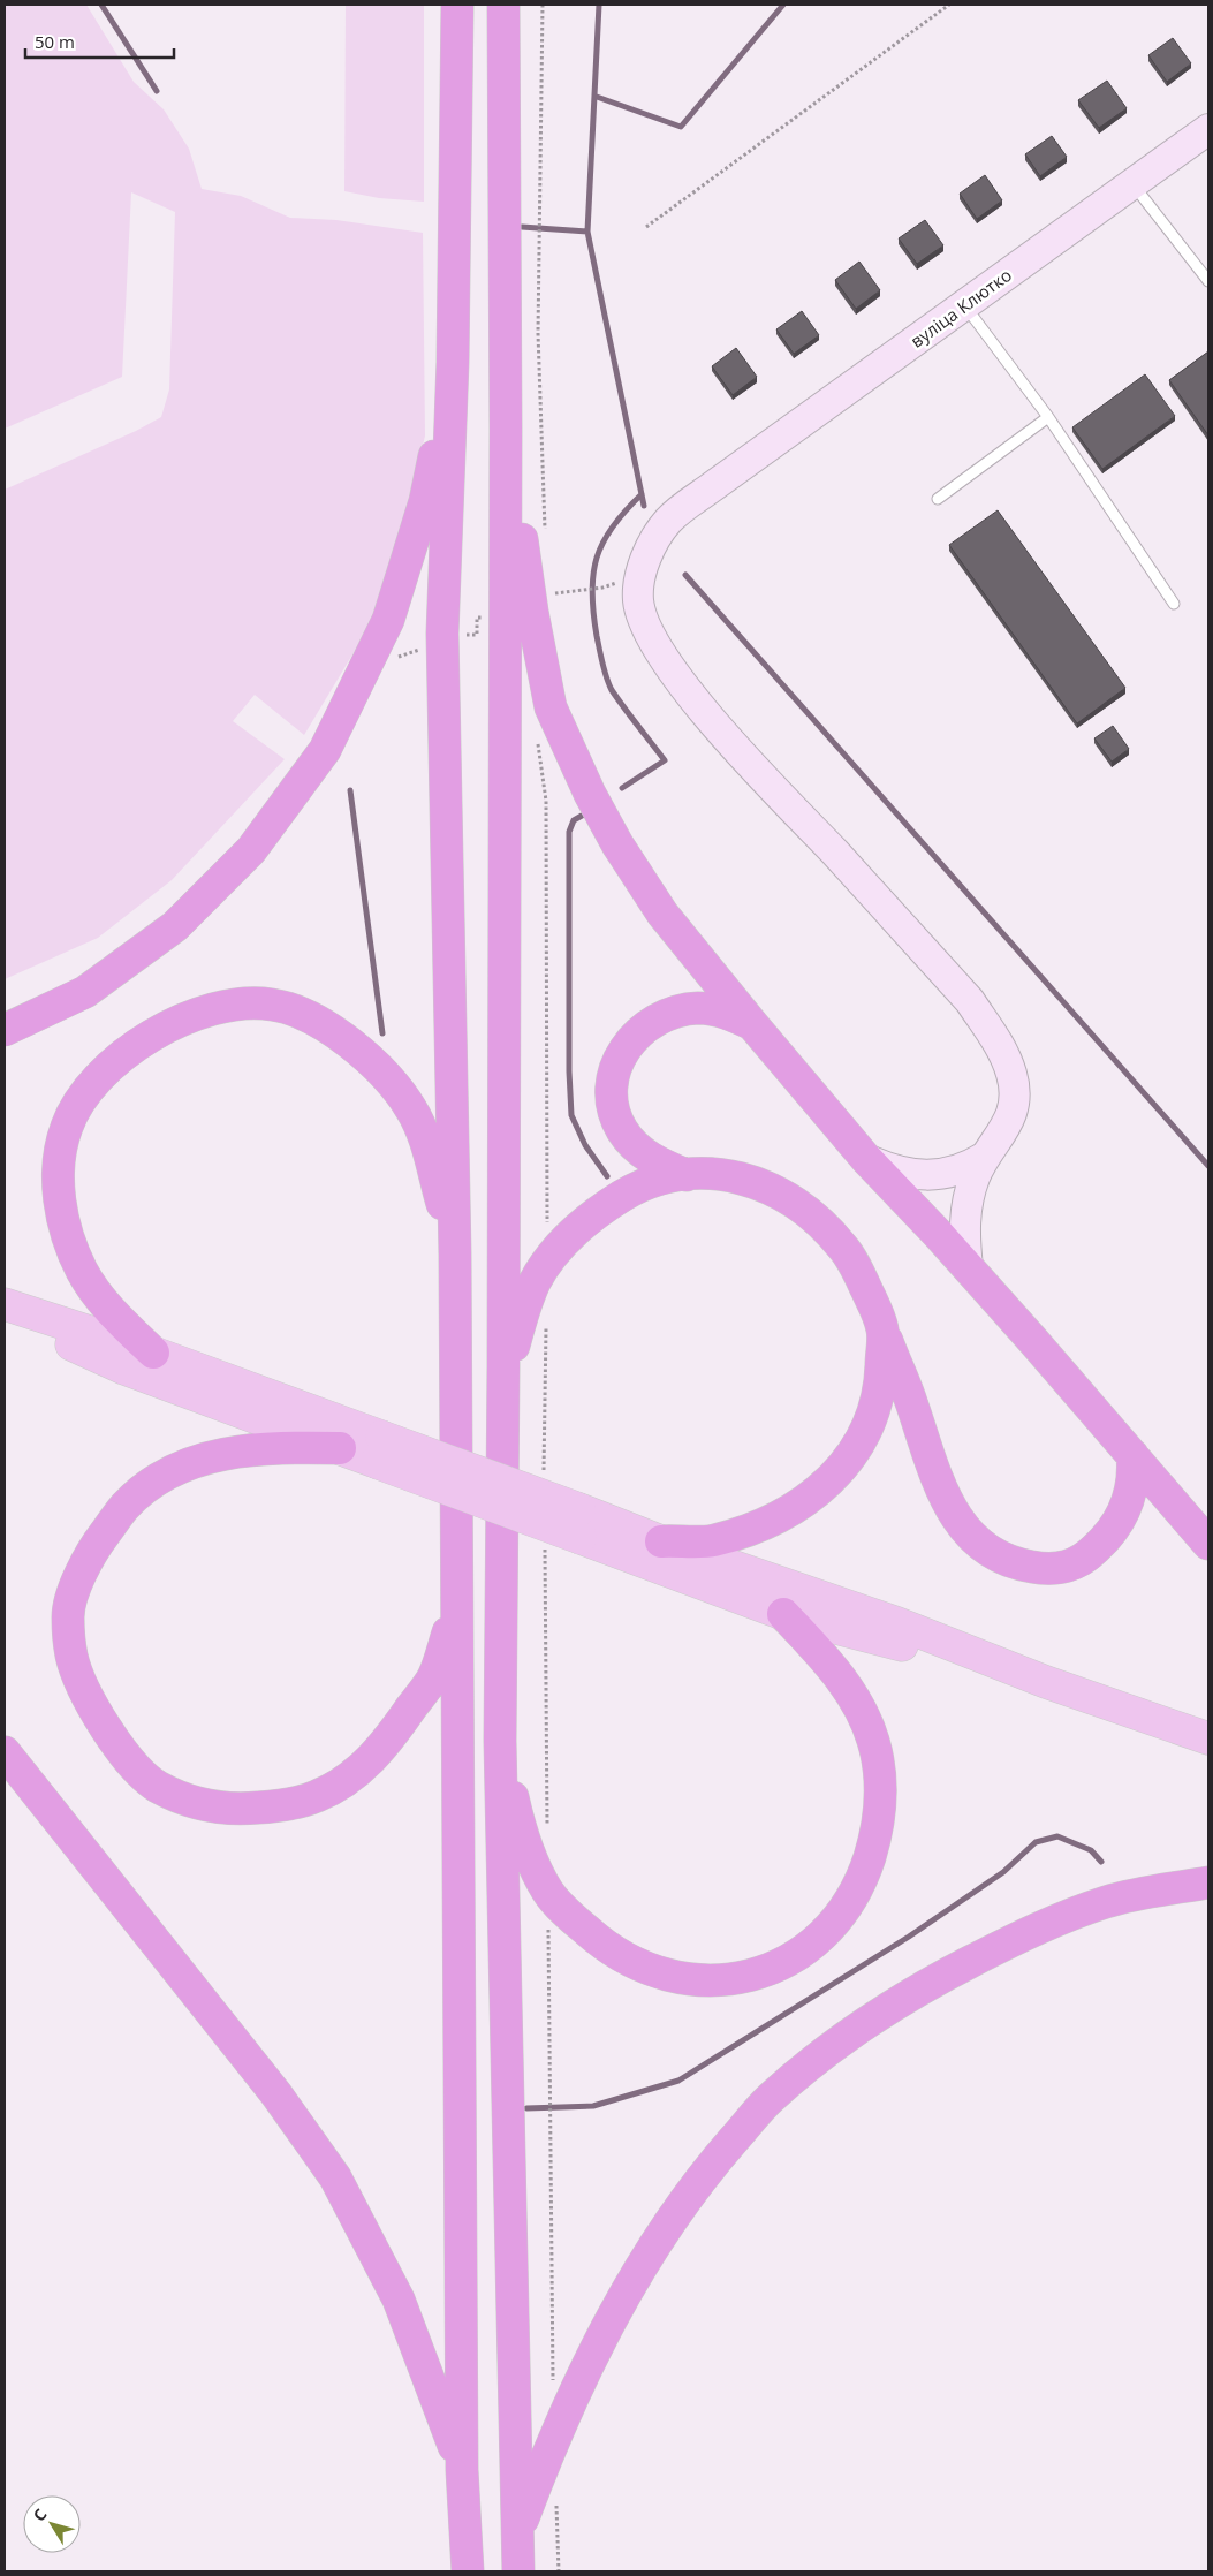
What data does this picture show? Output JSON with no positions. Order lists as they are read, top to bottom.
{
  "streets": {
    "street": ["вуліца Клютко"]
  },
  "scale_bar": "50 m",
  "north": "top left"
}
